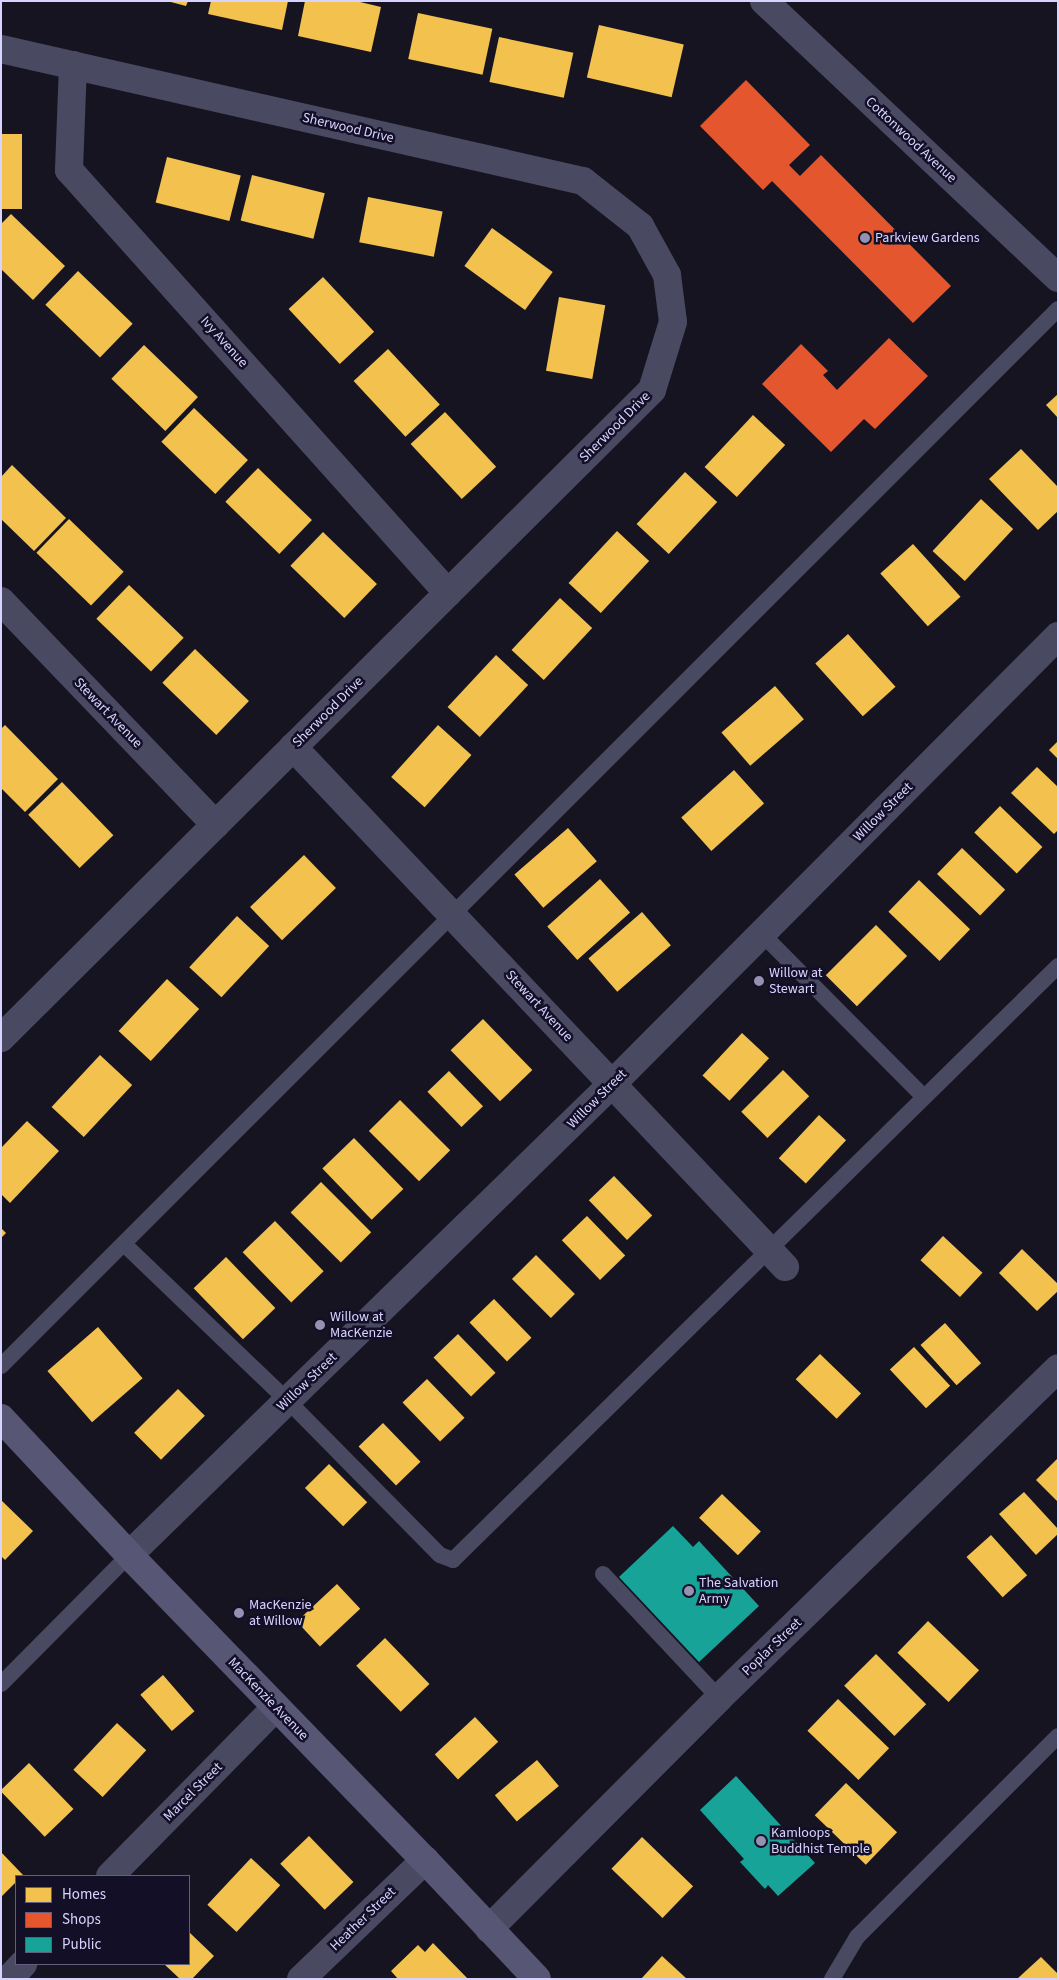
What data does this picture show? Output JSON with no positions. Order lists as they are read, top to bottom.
{
  "streets": {
    "street": [
      "Sherwood Drive",
      "Cottonwood Avenue",
      "Ivy Avenue",
      "Stewart Avenue",
      "Willow Street",
      "Poplar Street",
      "MacKenzie Avenue",
      "Marcel Street",
      "Heather Street"
    ]
  },
  "crossings": [
    ["Sherwood Drive", "Ivy Avenue"],
    ["Sherwood Drive", "Stewart Avenue"],
    ["Stewart Avenue", "Willow Street"],
    ["Willow Street", "MacKenzie Avenue"],
    ["Poplar Street", "MacKenzie Avenue"],
    ["MacKenzie Avenue", "Marcel Street"],
    ["MacKenzie Avenue", "Heather Street"]
  ],
  "places": [
    "Parkview Gardens",
    "Willow at Stewart",
    "Willow at MacKenzie",
    "The Salvation Army",
    "MacKenzie at Willow",
    "Kamloops Buddhist Temple"
  ],
  "legend": ["Homes", "Shops", "Public"]
}
